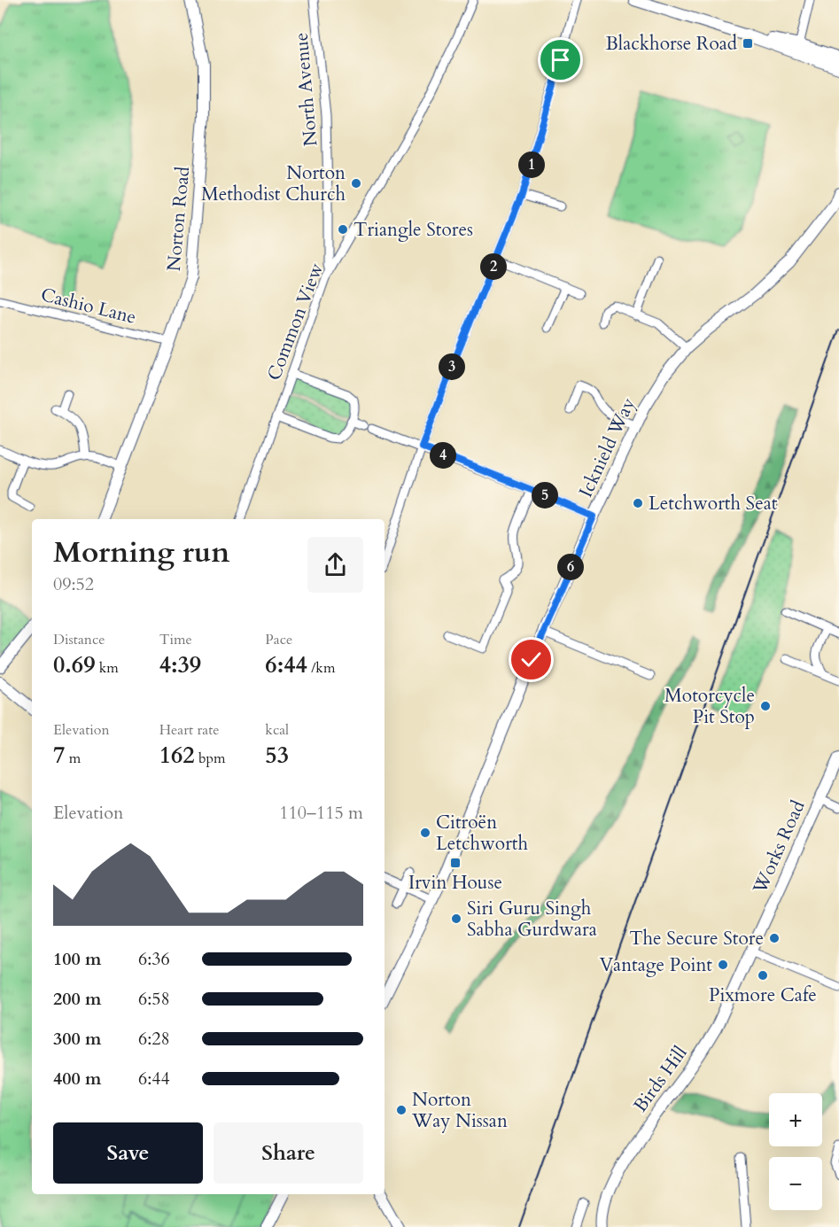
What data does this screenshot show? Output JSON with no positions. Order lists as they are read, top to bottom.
{
  "streets": {
    "street": [
      "North Avenue",
      "Norton Road",
      "Cashio Lane",
      "Common View",
      "Icknield Way",
      "Works Road",
      "Birds Hill"
    ]
  },
  "crossings": [
    ["North Avenue", "Common View"],
    ["Norton Road", "Cashio Lane"],
    ["Works Road", "Birds Hill"]
  ],
  "places": {
    "transit": ["Blackhorse Road", "Irvin House"],
    "other": [
      "Norton Methodist Church",
      "Triangle Stores",
      "Letchworth Seat",
      "Motorcycle Pit Stop",
      "Citroën Letchworth",
      "Siri Guru Singh Sabha Gurdwara",
      "The Secure Store",
      "Vantage Point",
      "Pixmore Cafe",
      "Norton Way Nissan"
    ]
  },
  "page": {
    "pins": [
      "1",
      "2",
      "3",
      "4",
      "5",
      "6"
    ],
    "heading": ["Morning run", "09:52"],
    "stats": [
      ["Distance", "0.69 km"],
      ["Time", "4:39"],
      ["Pace", "6:44 /km"],
      ["Elevation", "7 m"],
      ["Heart rate", "162 bpm"],
      ["kcal", "53"]
    ],
    "chart": ["Elevation", "110–115 m"],
    "list": [
      {
        "name": "100 m",
        "note": "6:36"
      },
      {
        "name": "200 m",
        "note": "6:58"
      },
      {
        "name": "300 m",
        "note": "6:28"
      },
      {
        "name": "400 m",
        "note": "6:44"
      }
    ],
    "map_buttons": ["+", "−"],
    "buttons": ["Save", "Share"]
  }
}
